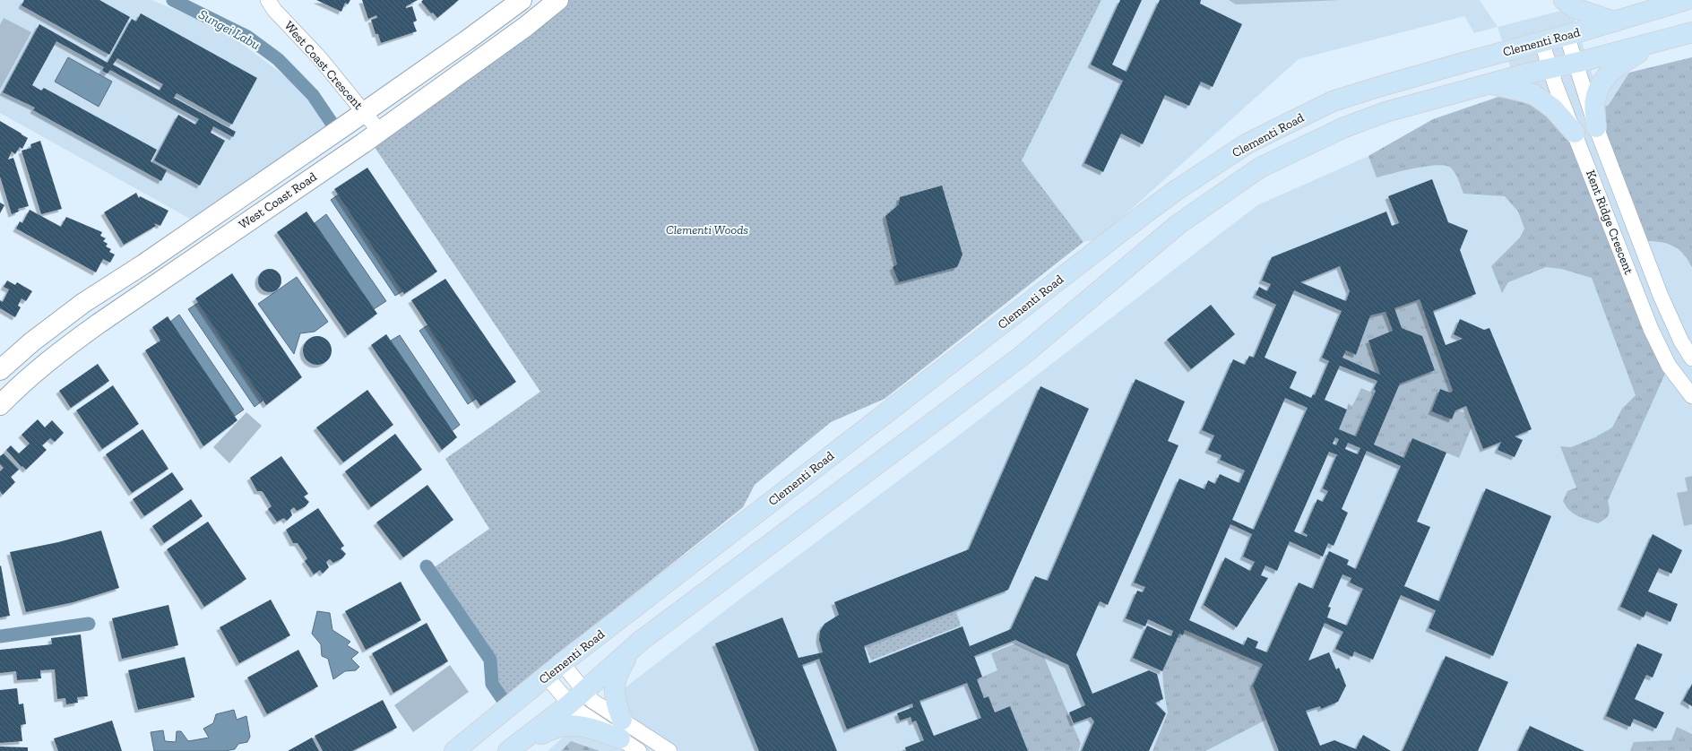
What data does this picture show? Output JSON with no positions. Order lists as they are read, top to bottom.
{
  "streets": {
    "main road": ["Clementi Road", "West Coast Road"],
    "street": ["West Coast Crescent", "Kent Ridge Crescent"]
  },
  "crossings": [
    ["Clementi Road", "Kent Ridge Crescent"],
    ["West Coast Crescent", "West Coast Road"]
  ],
  "water": ["Sungei Labu"],
  "parks": ["Clementi Woods"]
}
